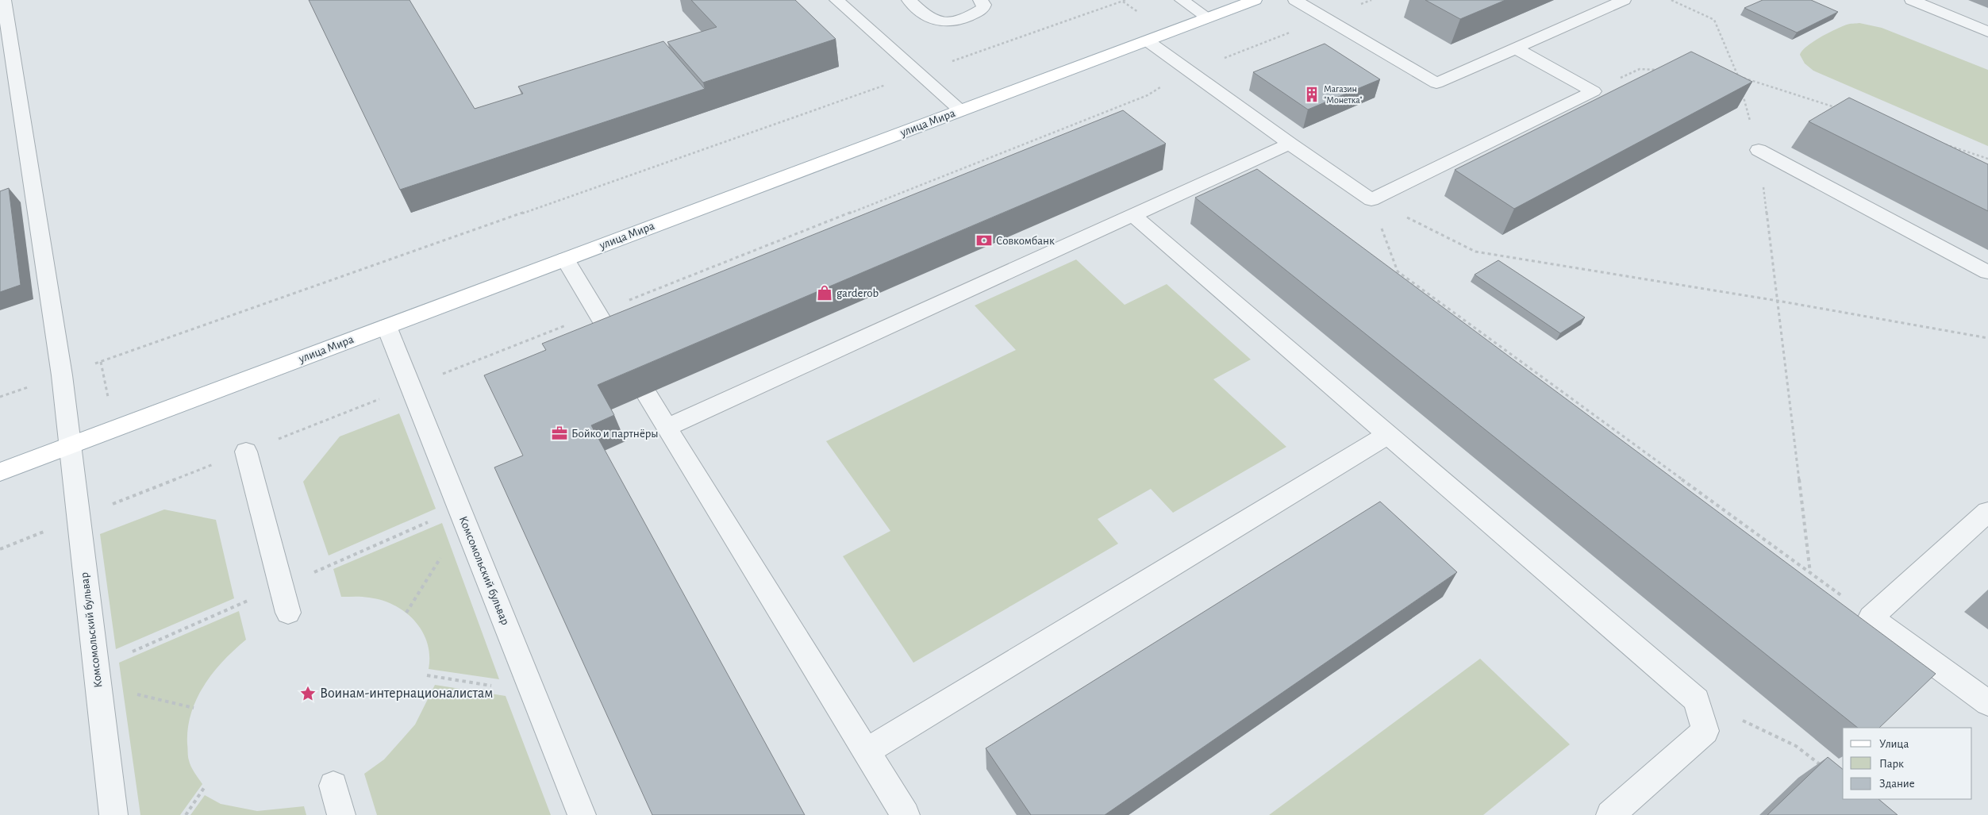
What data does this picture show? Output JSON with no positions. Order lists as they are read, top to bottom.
{
  "streets": {
    "main road": ["улица Мира"],
    "street": ["Комсомольский бульвар"]
  },
  "crossings": [
    ["улица Мира", "Комсомольский бульвар"]
  ],
  "places": {
    "building": ["Магазин \"Монетка\""],
    "bank": ["Совкомбанк"],
    "shop": ["garderob"],
    "office": ["Бойко и партнёры"],
    "place": ["Воинам-интернационалистам"]
  },
  "legend": ["Улица", "Парк", "Здание"]
}
